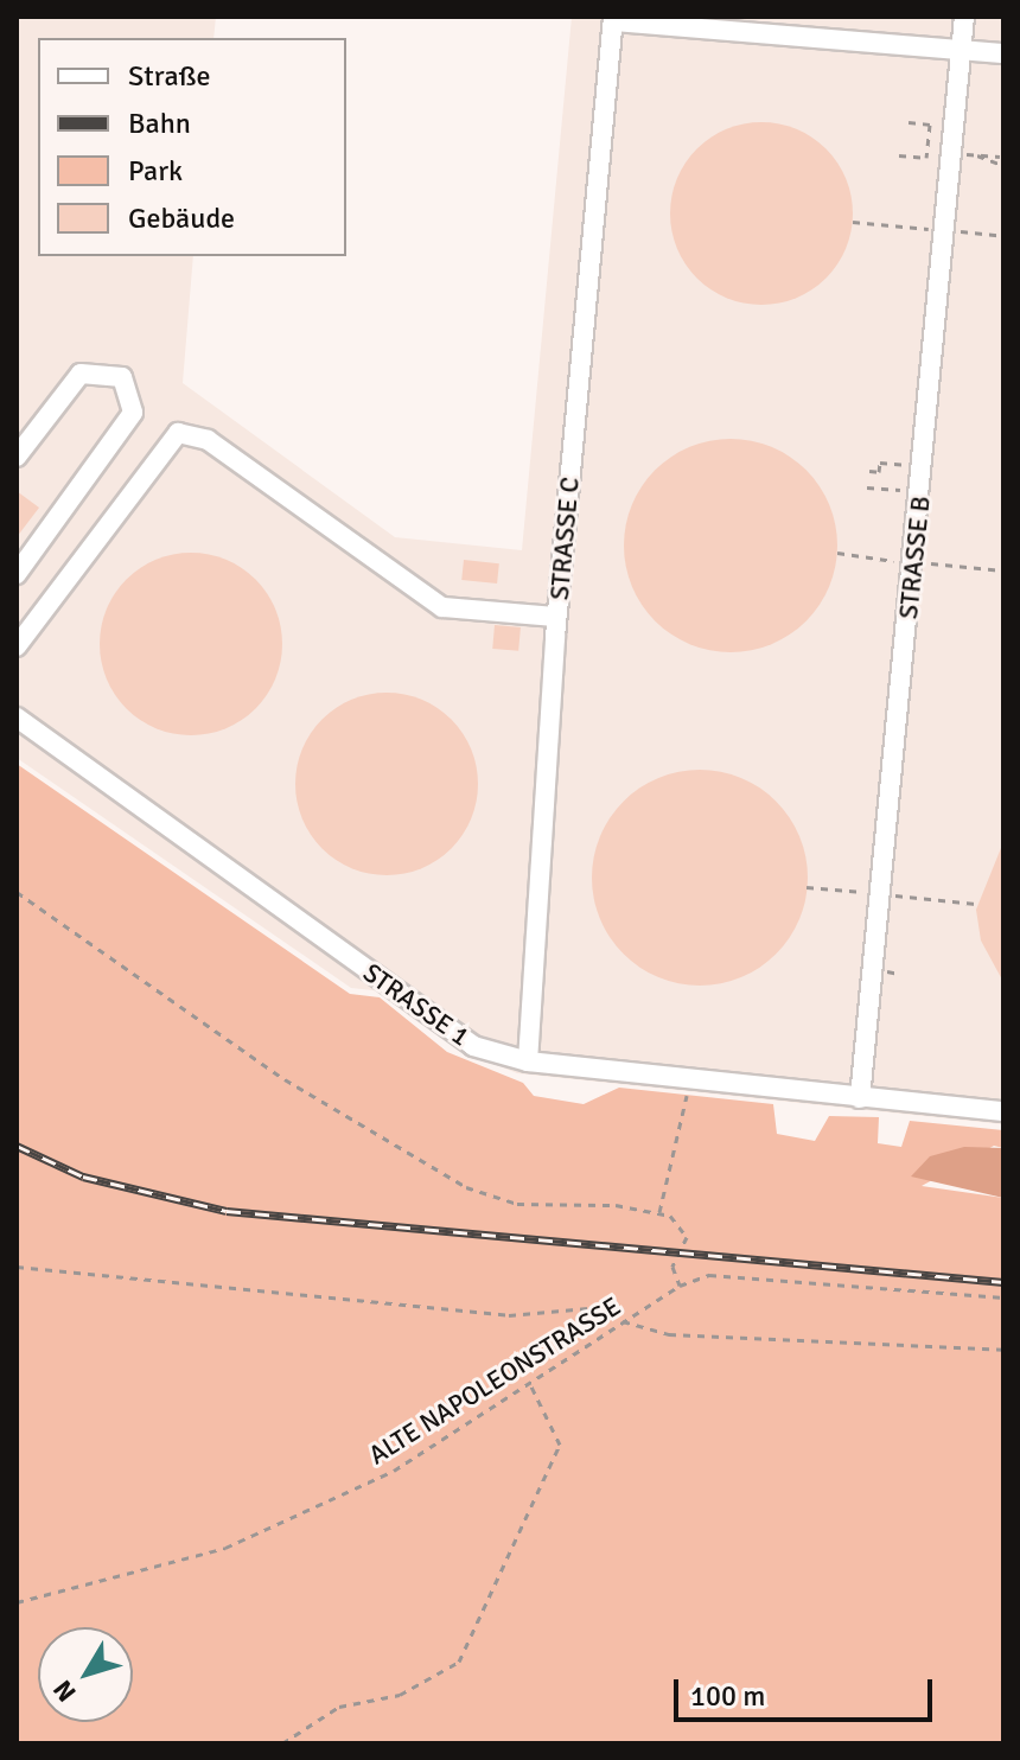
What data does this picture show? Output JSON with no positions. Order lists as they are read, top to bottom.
{
  "streets": {
    "lane": ["STRASSE C", "STRASSE B", "STRASSE 1"],
    "path": ["ALTE NAPOLEONSTRASSE"]
  },
  "crossings": [
    ["STRASSE C", "STRASSE 1"],
    ["STRASSE B", "STRASSE 1"]
  ],
  "legend": [
    "Straße",
    "Bahn",
    "Park",
    "Gebäude"
  ],
  "scale_bar": "100 m",
  "north": "bottom left"
}
